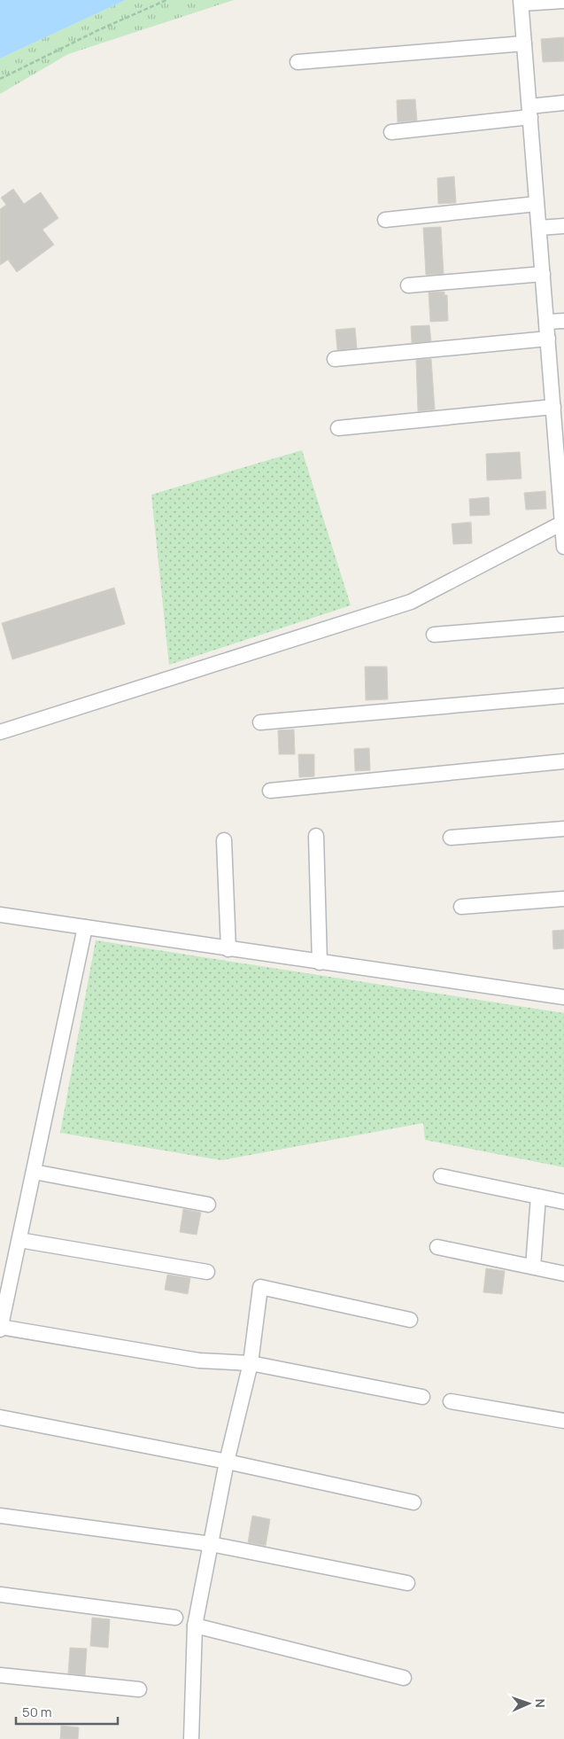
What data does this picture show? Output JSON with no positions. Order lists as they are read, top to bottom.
{
  "scale_bar": "50 m",
  "north": "right"
}
